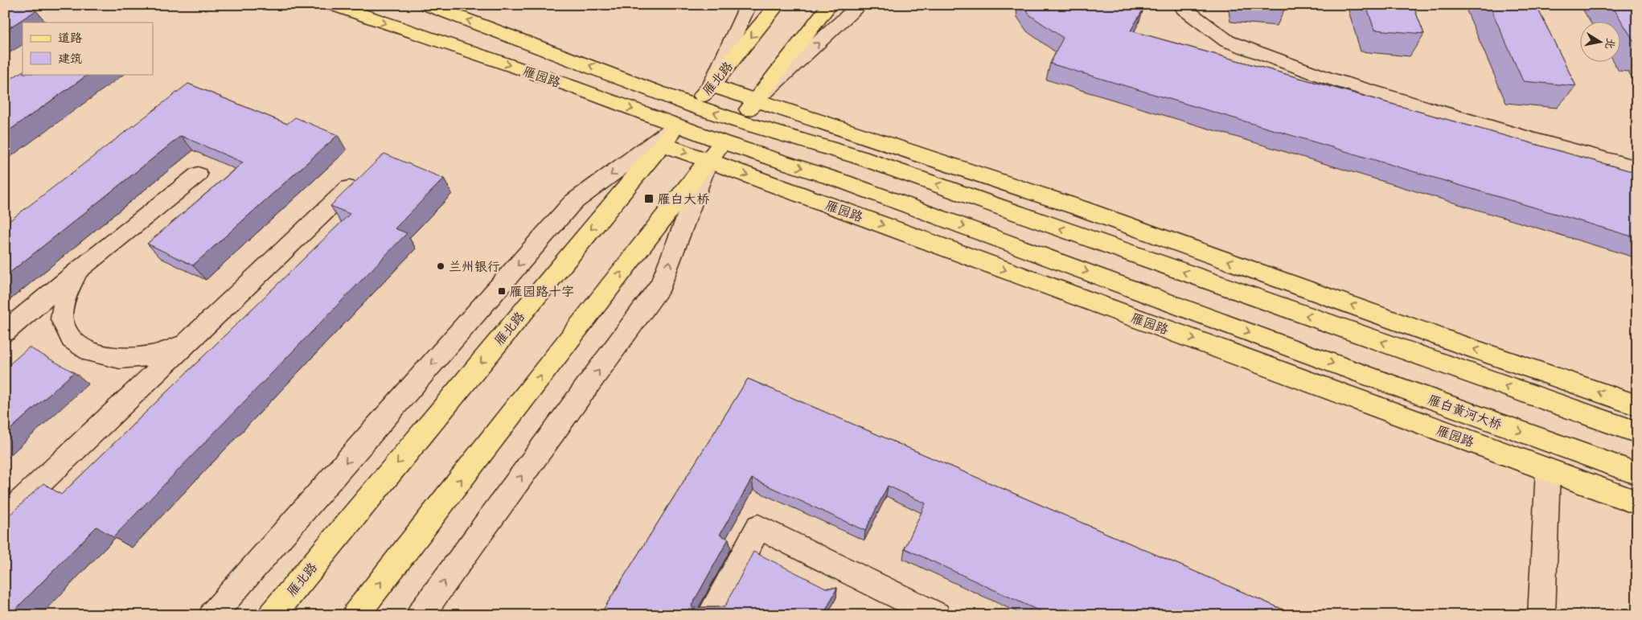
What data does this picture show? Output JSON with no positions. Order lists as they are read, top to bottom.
{
  "streets": {
    "main road": ["雁园路", "雁北路", "雁白黄河大桥"]
  },
  "crossings": [
    ["雁园路", "雁北路"],
    ["雁园路", "雁白黄河大桥"]
  ],
  "places": {
    "transit": ["雁白大桥", "雁园路十字"],
    "other": ["兰州银行"]
  },
  "legend": ["道路", "建筑"],
  "north": "right"
}
